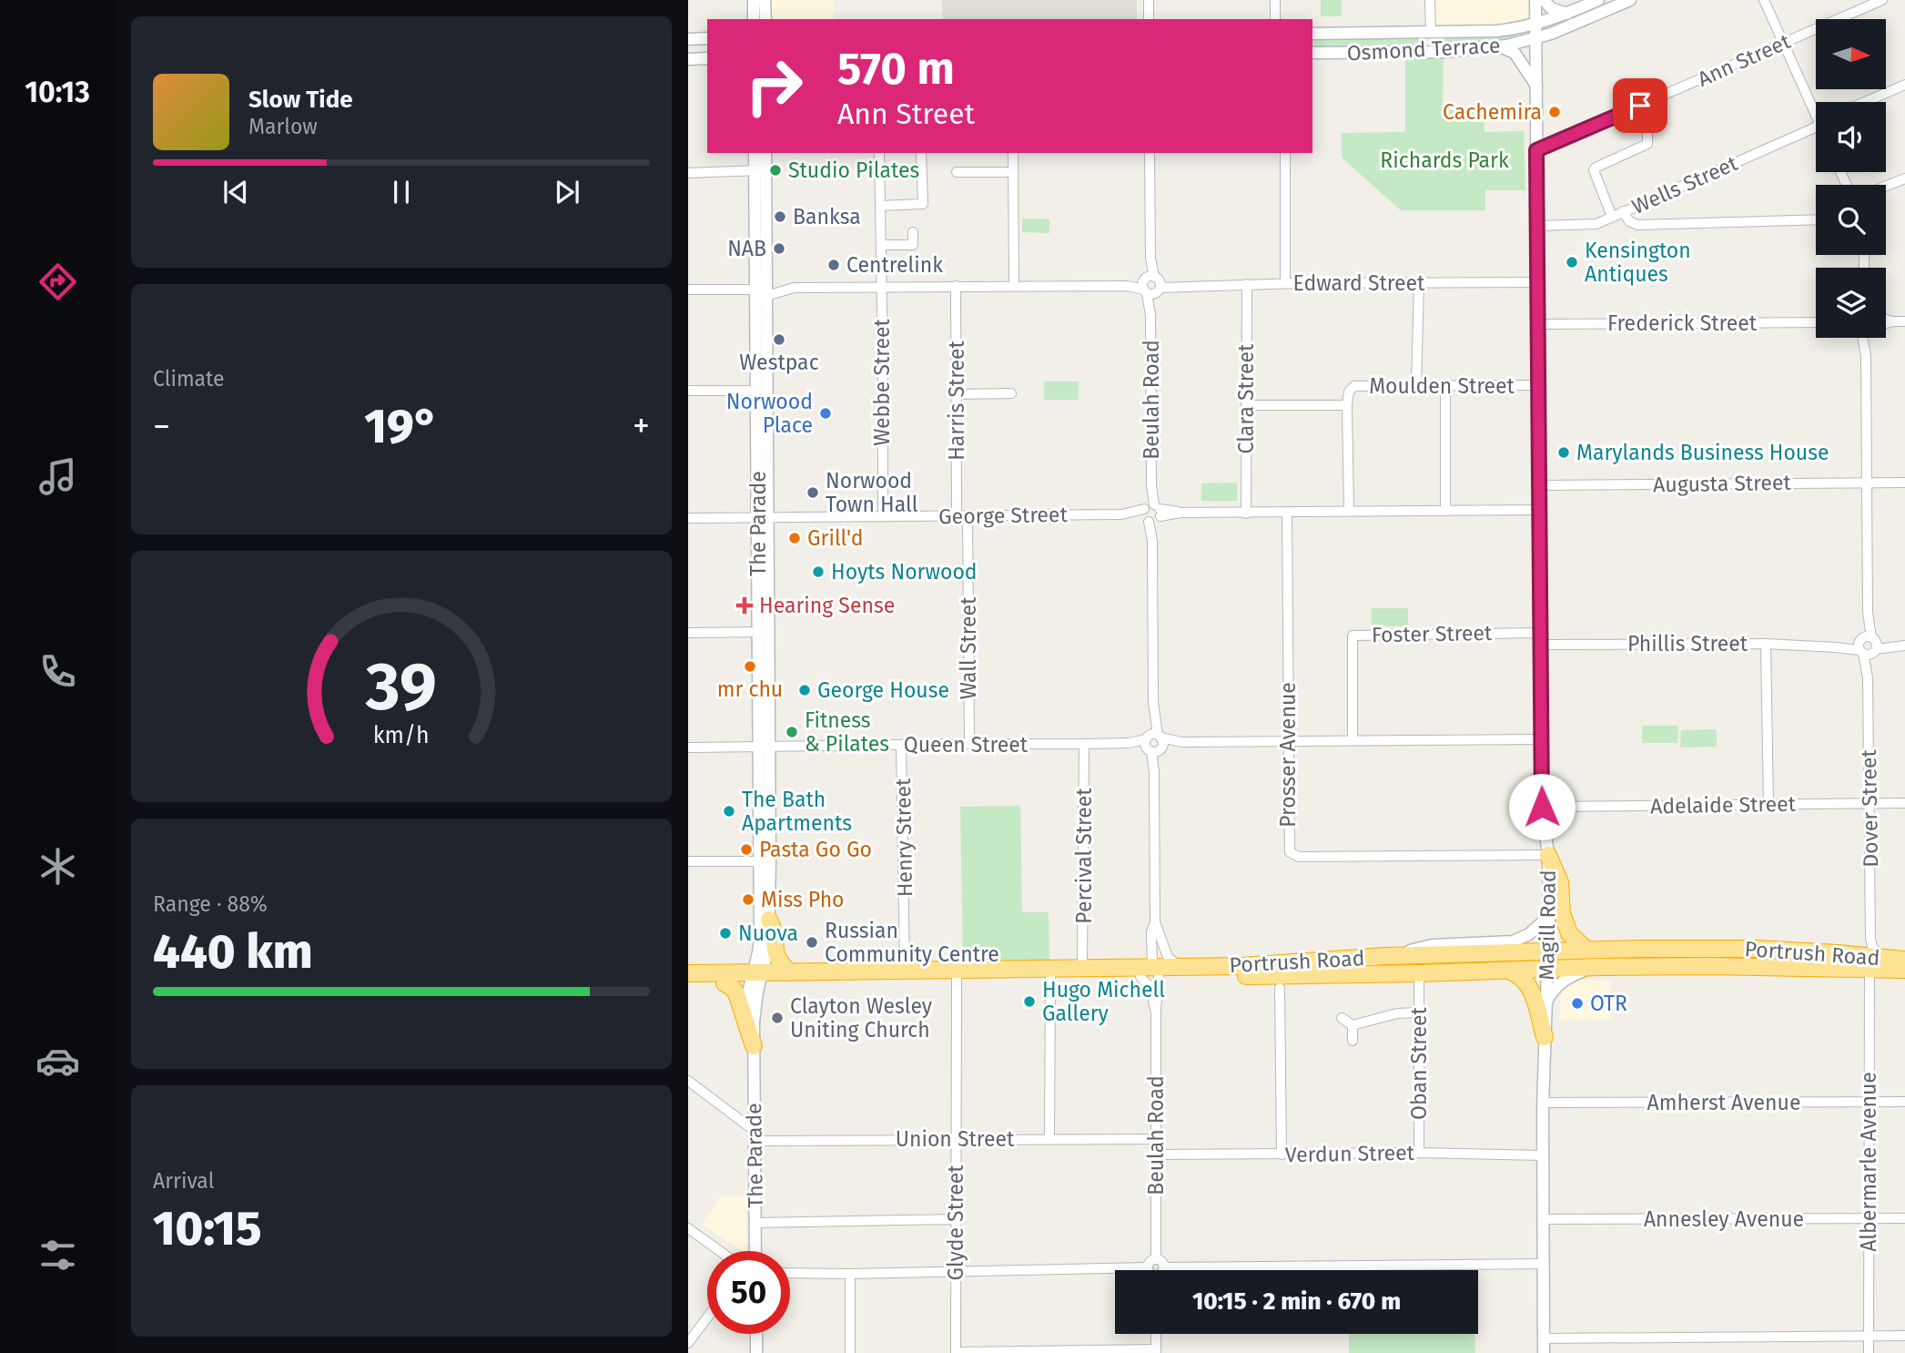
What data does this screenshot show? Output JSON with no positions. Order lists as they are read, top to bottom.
{
  "streets": {
    "highway": ["Portrush Road"],
    "main road": ["Osmond Terrace", "The Parade", "Magill Road"],
    "street": [
      "Ann Street",
      "Wells Street",
      "Edward Street",
      "Frederick Street",
      "Webbe Street",
      "Moulden Street",
      "Clara Street",
      "Beulah Road",
      "Harris Street",
      "Augusta Street",
      "George Street",
      "Foster Street",
      "Phillis Street",
      "Wall Street",
      "Queen Street",
      "Prosser Avenue",
      "Adelaide Street",
      "Dover Street",
      "Henry Street",
      "Percival Street",
      "Oban Street",
      "Amherst Avenue",
      "Union Street",
      "Verdun Street",
      "Albermarle Avenue",
      "Annesley Avenue",
      "Glyde Street"
    ]
  },
  "crossings": [
    ["Osmond Terrace", "Magill Road"],
    ["Ann Street", "Magill Road"],
    ["Wells Street", "Magill Road"],
    ["Edward Street", "Webbe Street"],
    ["Edward Street", "Clara Street"],
    ["Edward Street", "Beulah Road"],
    ["Edward Street", "Harris Street"],
    ["Edward Street", "The Parade"],
    ["Edward Street", "Magill Road"],
    ["Frederick Street", "Magill Road"],
    ["Webbe Street", "George Street"],
    ["Moulden Street", "Clara Street"],
    ["Moulden Street", "Magill Road"],
    ["Clara Street", "George Street"],
    ["Beulah Road", "George Street"],
    ["Beulah Road", "Queen Street"],
    ["Beulah Road", "Portrush Road"],
    ["Beulah Road", "Union Street"],
    ["Beulah Road", "Verdun Street"],
    ["Harris Street", "George Street"],
    ["Augusta Street", "Dover Street"],
    ["Augusta Street", "Magill Road"],
    ["George Street", "The Parade"],
    ["George Street", "Wall Street"],
    ["George Street", "Prosser Avenue"],
    ["George Street", "Magill Road"],
    ["The Parade", "Queen Street"],
    ["The Parade", "Portrush Road"],
    ["The Parade", "Union Street"],
    ["Foster Street", "Phillis Street"],
    ["Foster Street", "Queen Street"],
    ["Foster Street", "Magill Road"],
    ["Phillis Street", "Dover Street"],
    ["Phillis Street", "Magill Road"],
    ["Wall Street", "Queen Street"],
    ["Queen Street", "Prosser Avenue"],
    ["Queen Street", "Henry Street"],
    ["Queen Street", "Percival Street"],
    ["Queen Street", "Magill Road"],
    ["Prosser Avenue", "Magill Road"],
    ["Adelaide Street", "Dover Street"],
    ["Adelaide Street", "Magill Road"],
    ["Dover Street", "Portrush Road"],
    ["Dover Street", "Albermarle Avenue"],
    ["Henry Street", "Portrush Road"],
    ["Percival Street", "Portrush Road"],
    ["Magill Road", "Portrush Road"],
    ["Magill Road", "Amherst Avenue"],
    ["Magill Road", "Verdun Street"],
    ["Magill Road", "Annesley Avenue"],
    ["Portrush Road", "Oban Street"],
    ["Portrush Road", "Albermarle Avenue"],
    ["Portrush Road", "Glyde Street"],
    ["Oban Street", "Verdun Street"],
    ["Amherst Avenue", "Albermarle Avenue"],
    ["Union Street", "Glyde Street"],
    ["Albermarle Avenue", "Annesley Avenue"]
  ],
  "parks": ["Richards Park"],
  "places": {
    "other": [
      "Cachemira",
      "Studio Pilates",
      "Banksa",
      "NAB",
      "Kensington Antiques",
      "Centrelink",
      "Westpac",
      "Norwood Place",
      "Marylands Business House",
      "Norwood Town Hall",
      "Grill'd",
      "Hoyts Norwood",
      "mr chu",
      "George House",
      "Fitness & Pilates",
      "The Bath Apartments",
      "Pasta Go Go",
      "Miss Pho",
      "Nuova",
      "Russian Community Centre",
      "Hugo Michell Gallery",
      "OTR",
      "Clayton Wesley Uniting Church"
    ],
    "health": ["Hearing Sense"]
  },
  "north": "right",
  "page": {
    "tabs": "10:13",
    "turn": ["570 m", "Ann Street"],
    "song": ["Slow Tide", "Marlow"],
    "tile": [
      "Climate",
      ["Range · 88%", "440 km"],
      ["Arrival", "10:15"]
    ],
    "heat": ["−", "19°", "+"],
    "limit": "50",
    "trip": "10:15 · 2 min · 670 m",
    "gauge": ["39", "km/h"]
  }
}
